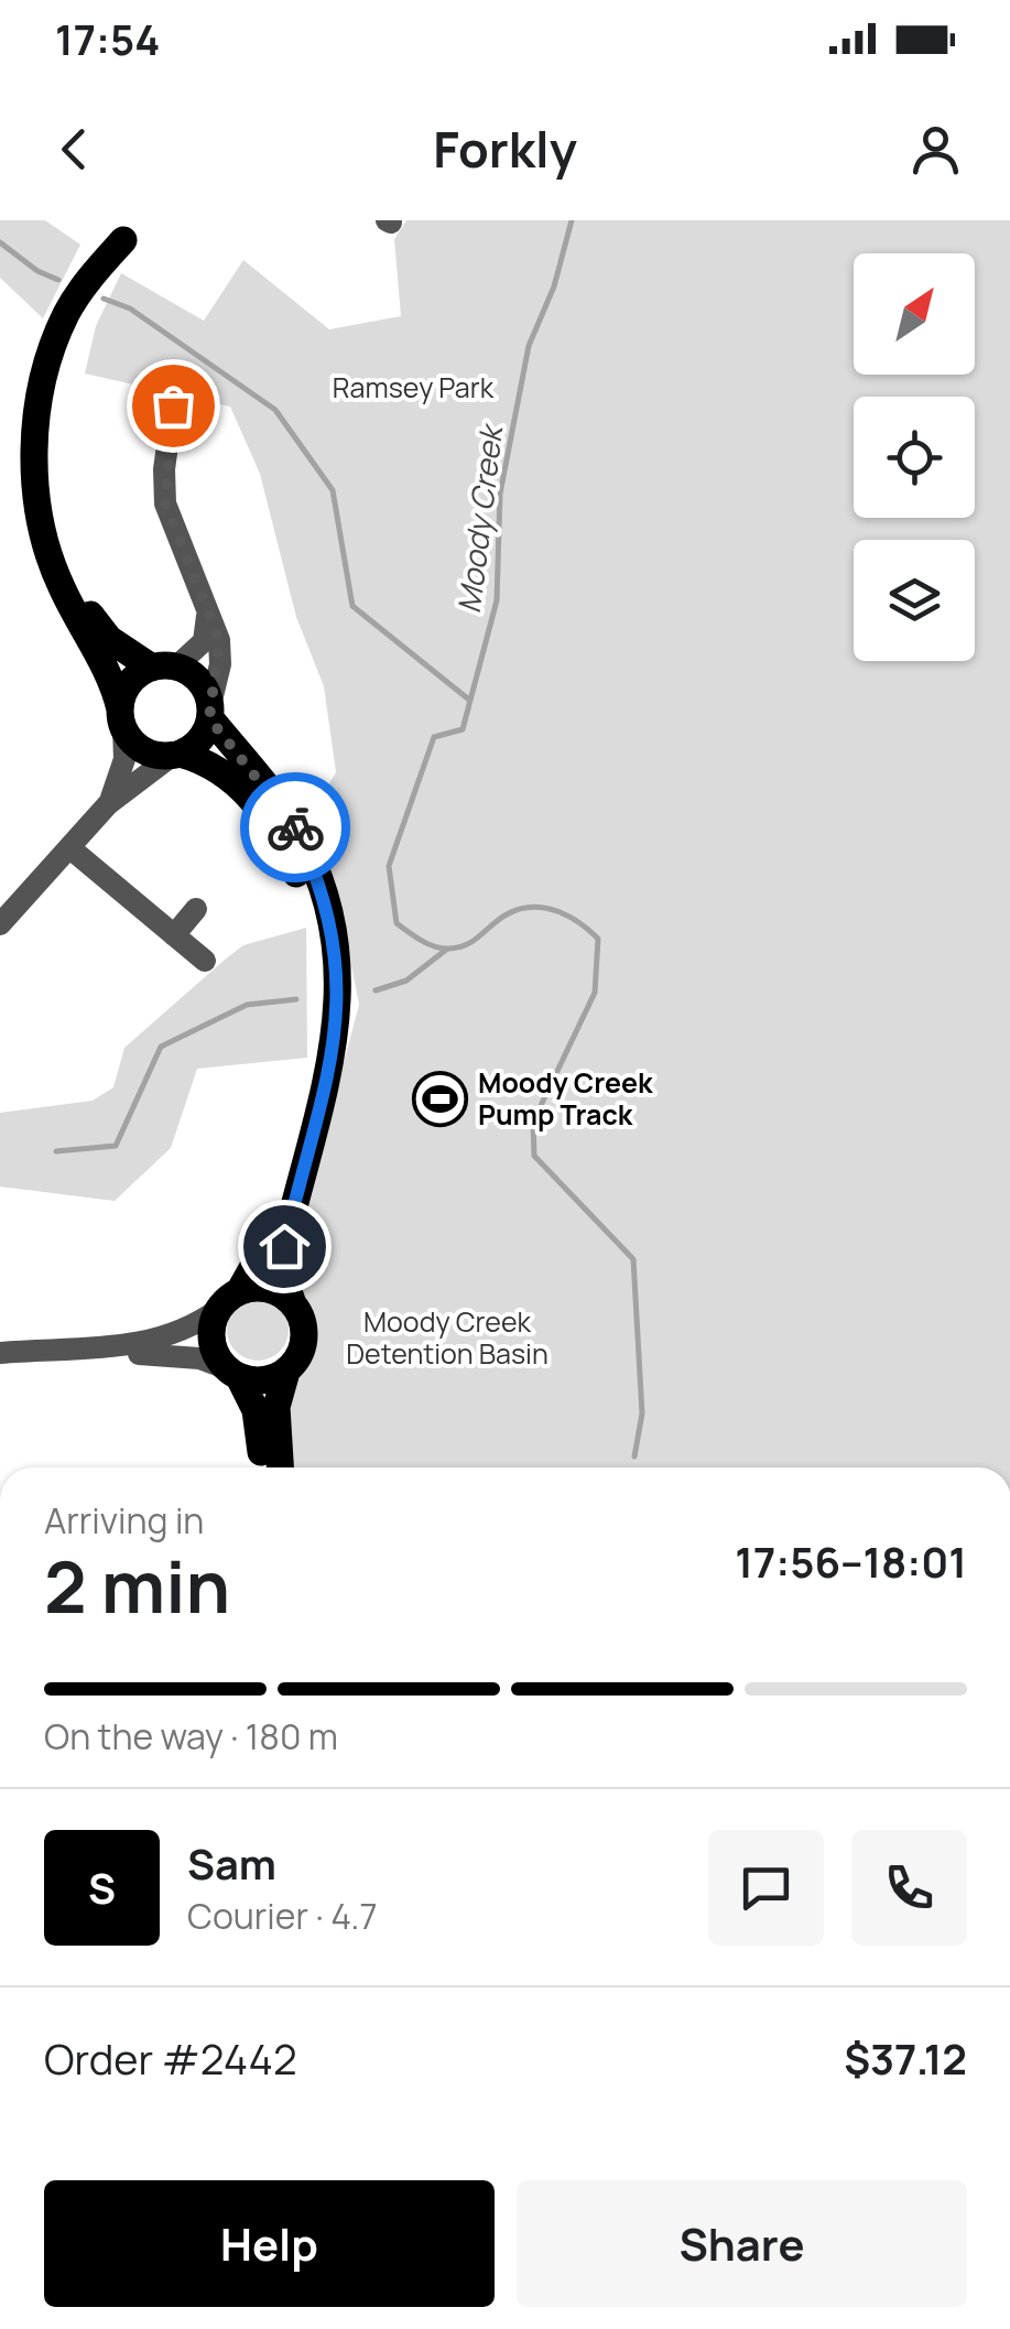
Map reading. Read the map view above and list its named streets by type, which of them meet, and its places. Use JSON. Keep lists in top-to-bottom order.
{
  "water": ["Moody Creek"],
  "parks": ["Ramsey Park", "Moody Creek Detention Basin"],
  "places": {
    "sports": ["Moody Creek Pump Track"]
  },
  "north": "top right",
  "page": {
    "status": "17:54",
    "header": "Forkly",
    "heading": ["2 min", "Arriving in", "17:56–18:01"],
    "panel": [
      "Sam",
      "Courier · 4.7",
      "Order #2442",
      "$37.12"
    ],
    "bar": "On the way · 180 m",
    "round": "S",
    "buttons": ["Help", "Share"]
  }
}
